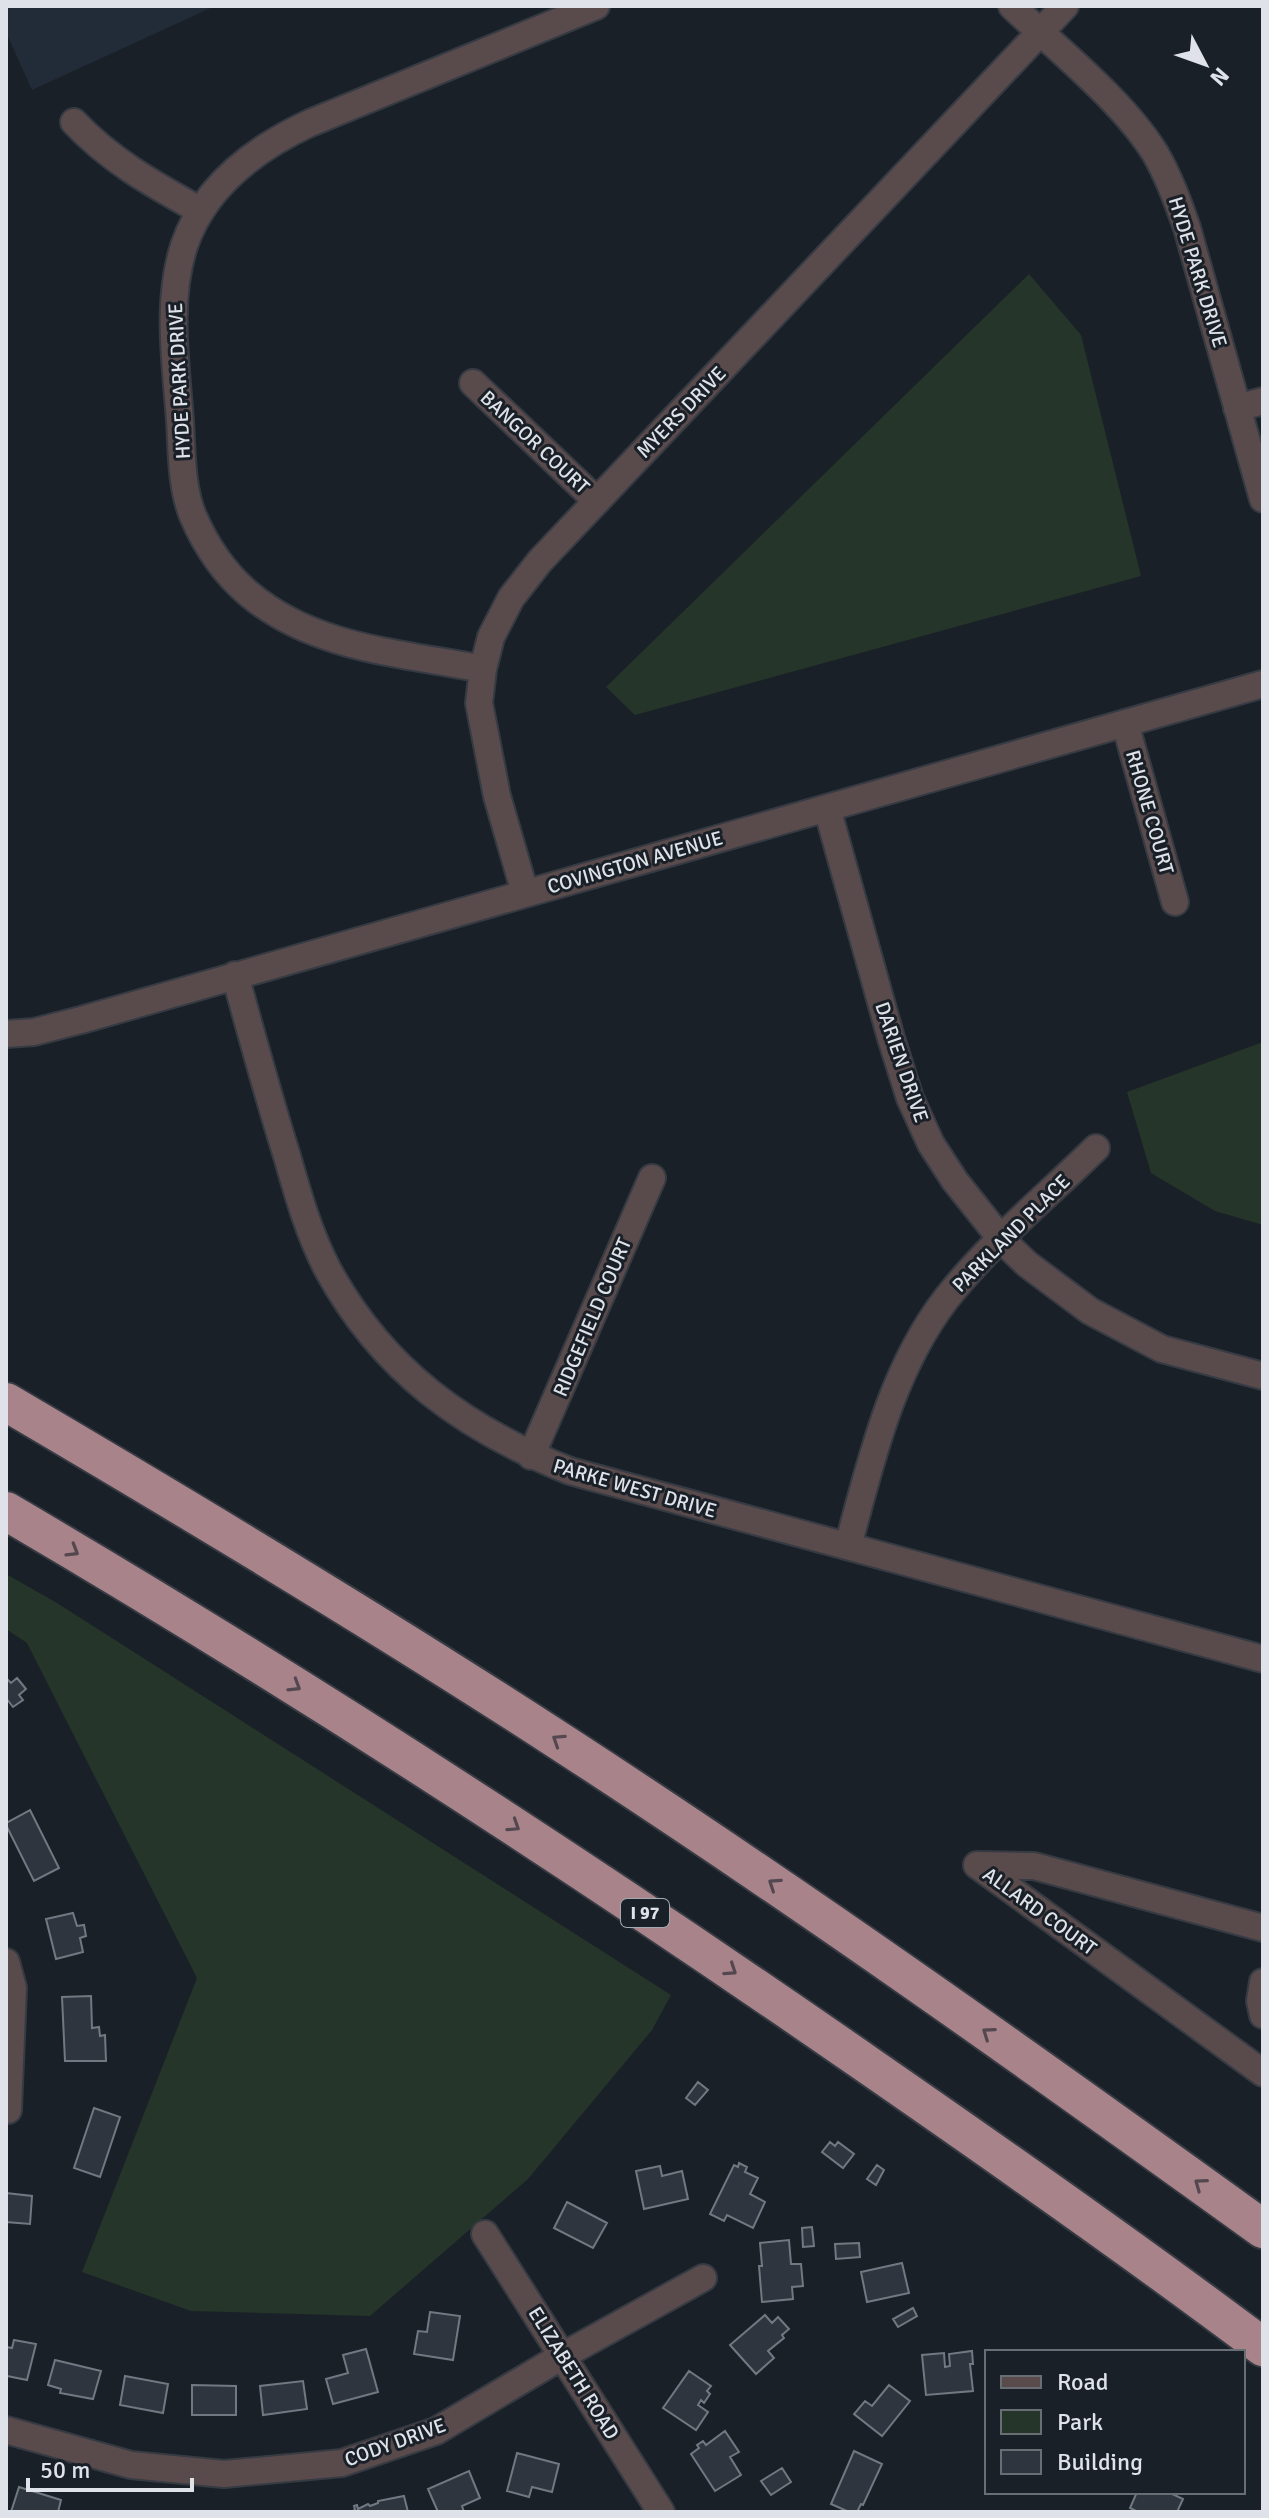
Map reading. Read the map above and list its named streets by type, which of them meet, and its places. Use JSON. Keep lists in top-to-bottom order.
{
  "streets": {
    "highway": ["I 97"],
    "street": [
      "HYDE PARK DRIVE",
      "MYERS DRIVE",
      "BANGOR COURT",
      "RHONE COURT",
      "COVINGTON AVENUE",
      "DARIEN DRIVE",
      "PARKLAND PLACE",
      "RIDGEFIELD COURT",
      "PARKE WEST DRIVE",
      "ALLARD COURT",
      "ELIZABETH ROAD",
      "CODY DRIVE"
    ]
  },
  "crossings": [
    ["HYDE PARK DRIVE", "MYERS DRIVE"],
    ["MYERS DRIVE", "BANGOR COURT"],
    ["MYERS DRIVE", "COVINGTON AVENUE"],
    ["RHONE COURT", "COVINGTON AVENUE"],
    ["COVINGTON AVENUE", "DARIEN DRIVE"],
    ["COVINGTON AVENUE", "PARKE WEST DRIVE"],
    ["DARIEN DRIVE", "PARKLAND PLACE"],
    ["PARKLAND PLACE", "PARKE WEST DRIVE"],
    ["RIDGEFIELD COURT", "PARKE WEST DRIVE"],
    ["ELIZABETH ROAD", "CODY DRIVE"]
  ],
  "legend": ["Road", "Park", "Building"],
  "scale_bar": "50 m",
  "north": "bottom right"
}
